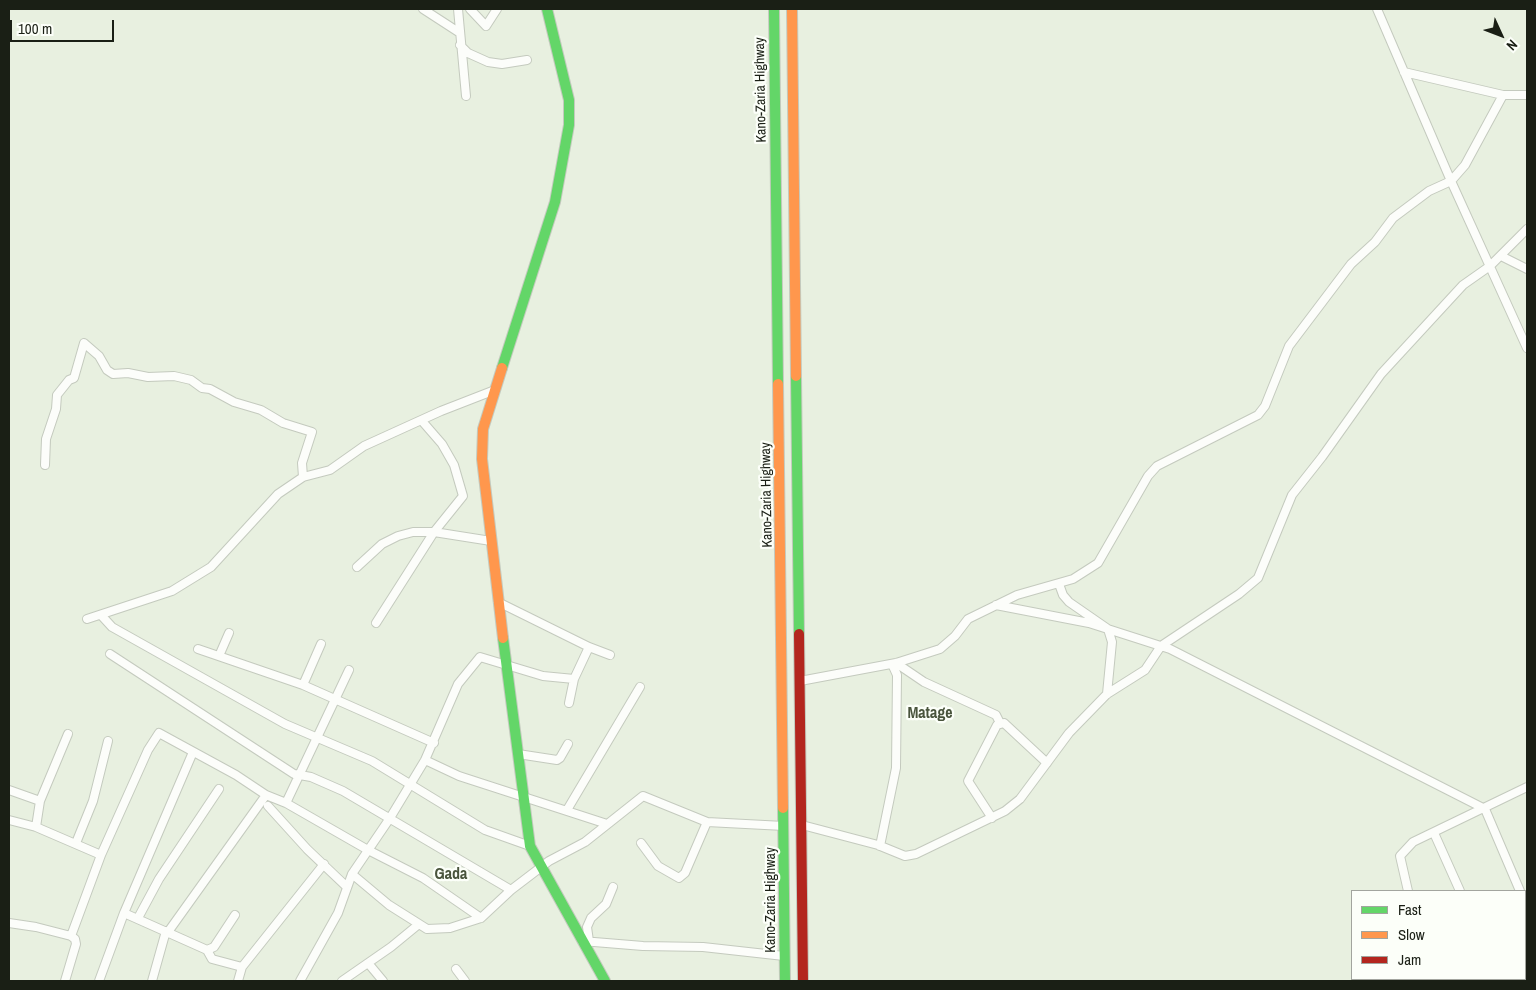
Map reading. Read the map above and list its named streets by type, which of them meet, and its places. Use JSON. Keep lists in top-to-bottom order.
{
  "streets": {
    "main road": ["Kano-Zaria Highway"]
  },
  "districts": ["Matage", "Gada"],
  "legend": ["Fast", "Slow", "Jam"],
  "scale_bar": "100 m",
  "north": "bottom right"
}
